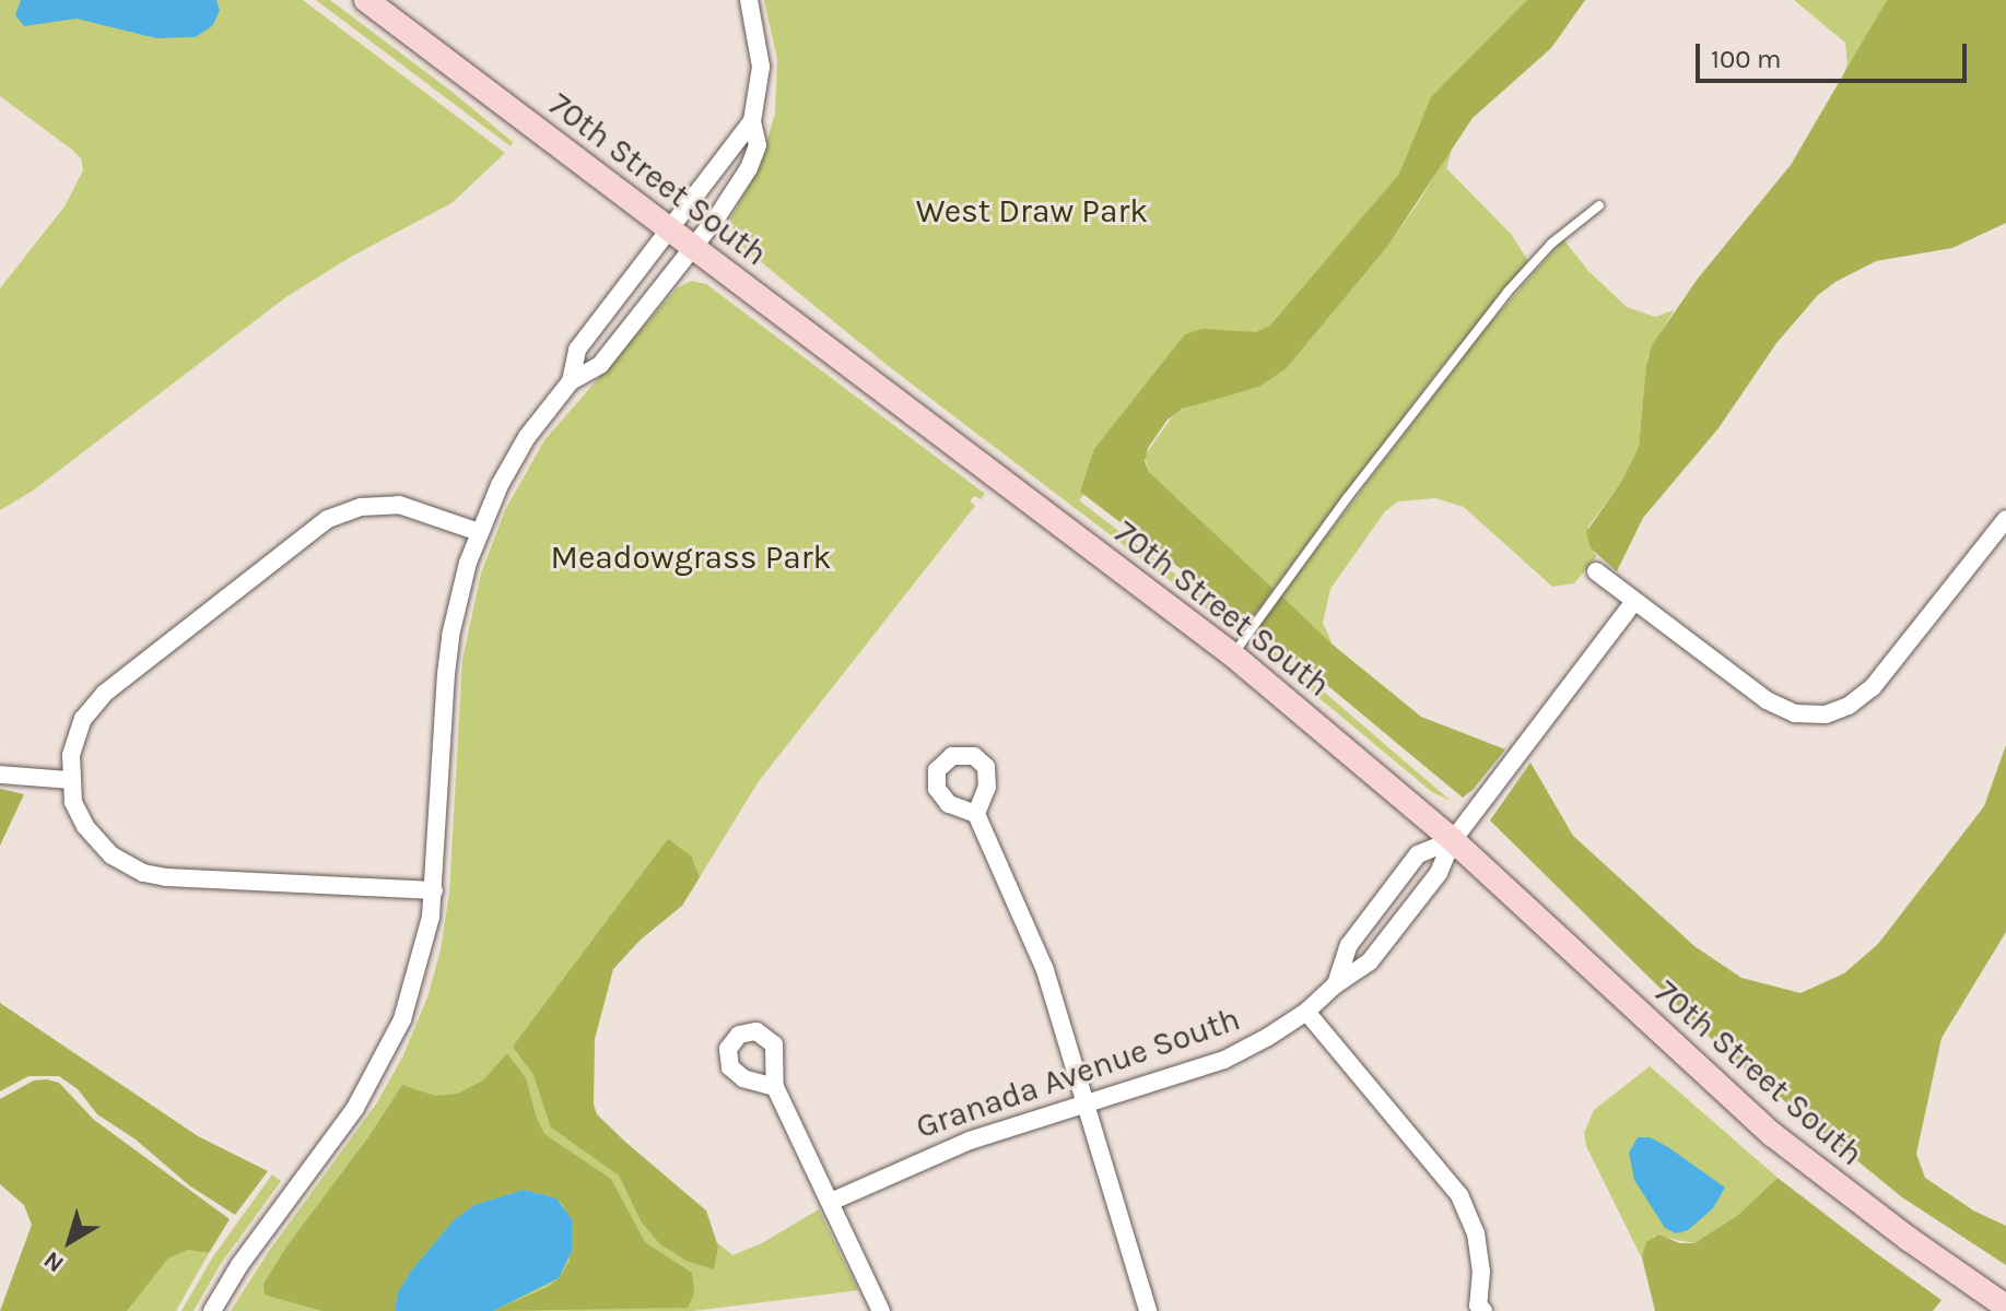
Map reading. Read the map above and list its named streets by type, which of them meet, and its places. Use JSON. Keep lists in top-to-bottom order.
{
  "streets": {
    "main road": ["70th Street South"],
    "street": ["Granada Avenue South"]
  },
  "crossings": [
    ["70th Street South", "Granada Avenue South"]
  ],
  "parks": ["West Draw Park", "Meadowgrass Park"],
  "scale_bar": "100 m",
  "north": "bottom left"
}
